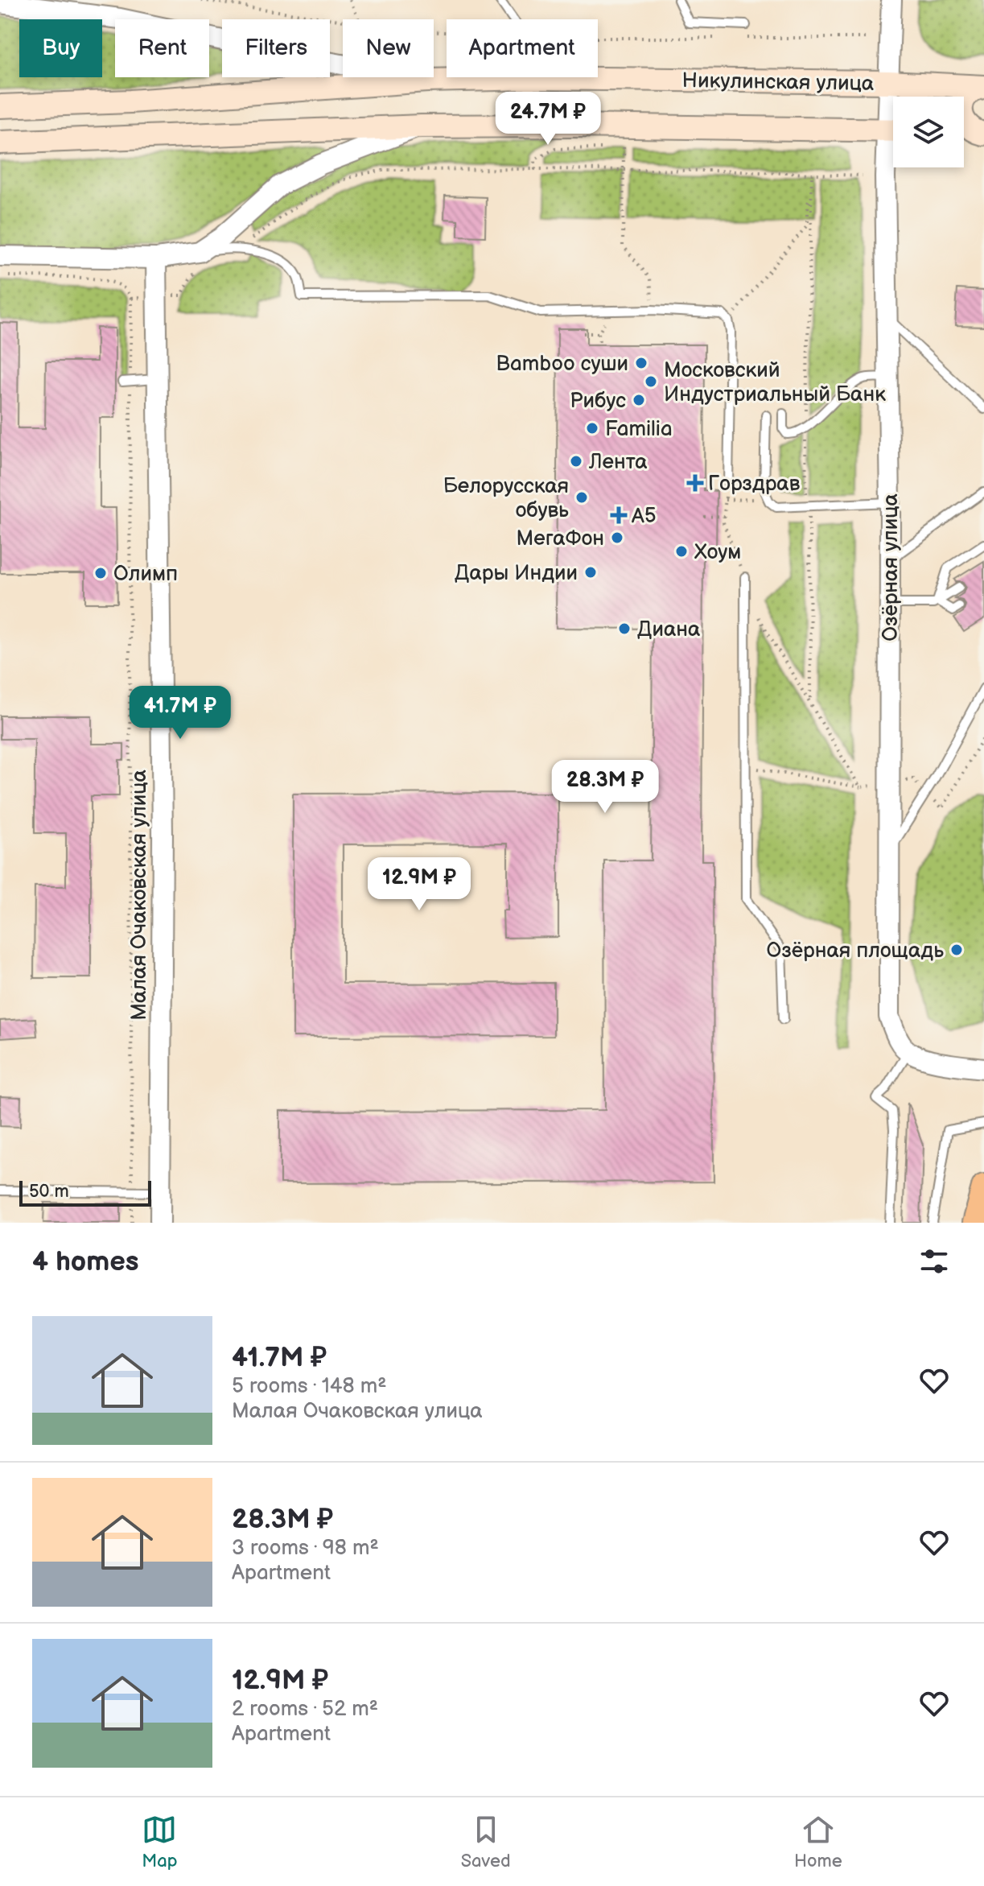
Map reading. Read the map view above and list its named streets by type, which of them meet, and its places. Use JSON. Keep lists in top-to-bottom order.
{
  "streets": {
    "main road": ["Никулинская улица"],
    "street": ["Озёрная улица", "Малая Очаковская улица"]
  },
  "crossings": [
    ["Никулинская улица", "Озёрная улица"]
  ],
  "places": {
    "other": [
      "Bamboo суши",
      "Московский Индустриальный Банк",
      "Рибус",
      "Familia",
      "Лента",
      "Белорусская обувь",
      "МегаФон",
      "Хоум",
      "Дары Индии",
      "Олимп",
      "Диана",
      "Озёрная площадь"
    ],
    "health": ["Горздрав", "А5"]
  },
  "scale_bar": "50 m",
  "page": {
    "chip": [
      "Buy",
      "Rent",
      "Filters",
      "New",
      "Apartment"
    ],
    "price": [
      "24.7M ₽",
      "41.7M ₽",
      "28.3M ₽",
      "12.9M ₽"
    ],
    "scale": "50 m",
    "heading": "4 homes",
    "list": [
      {
        "name": "41.7M ₽",
        "note": "5 rooms · 148 m² · Малая Очаковская улица"
      },
      {
        "name": "28.3M ₽",
        "note": "3 rooms · 98 m² · Apartment"
      },
      {
        "name": "12.9M ₽",
        "note": "2 rooms · 52 m² · Apartment"
      }
    ],
    "tabs": ["Map", "Saved", "Home"]
  }
}
